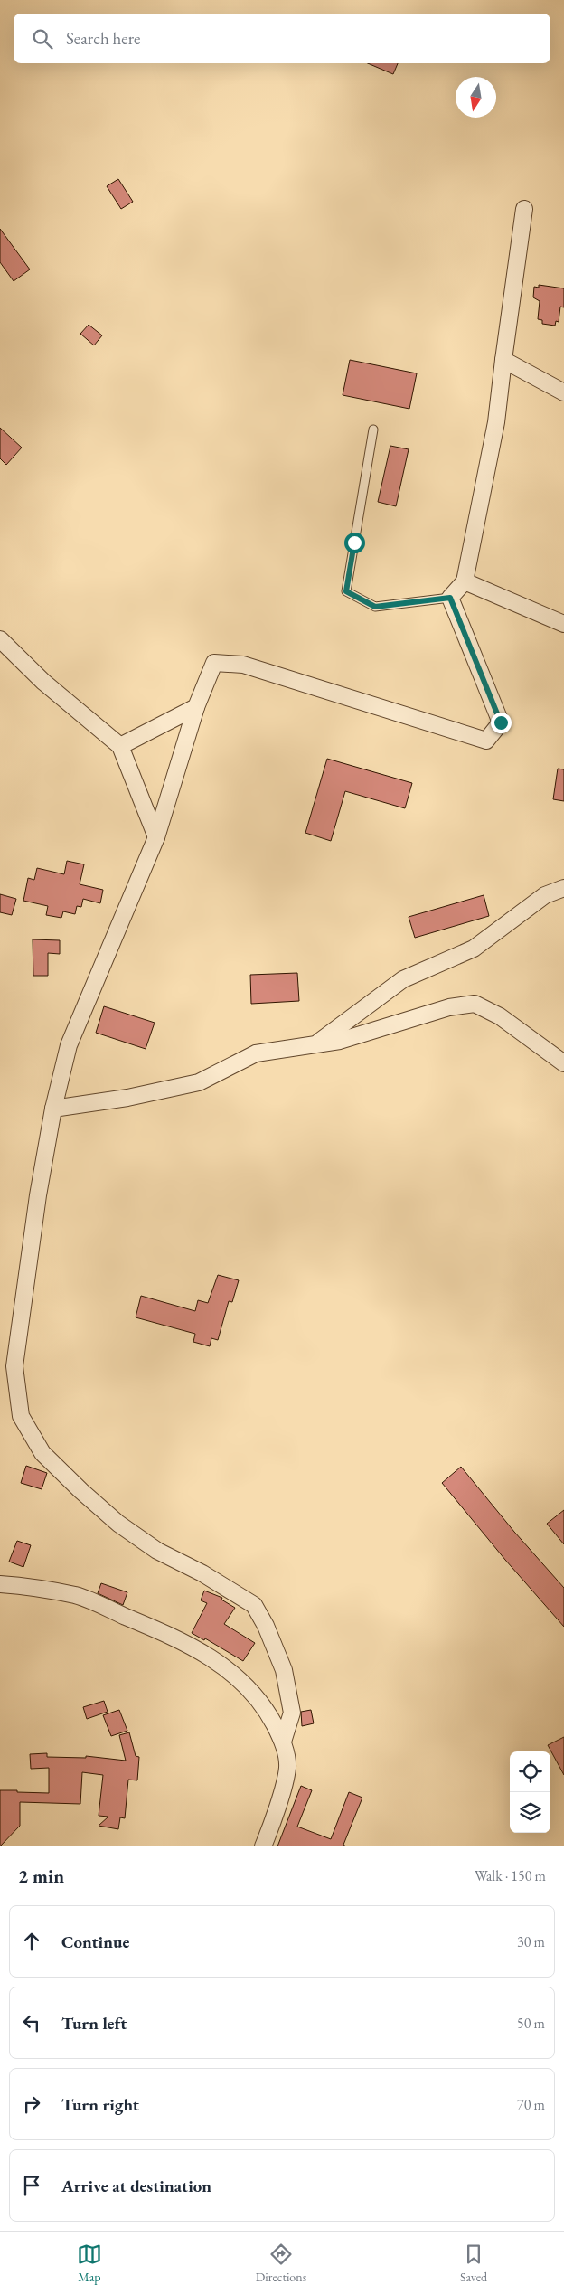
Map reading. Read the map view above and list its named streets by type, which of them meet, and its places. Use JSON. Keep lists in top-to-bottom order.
{
  "north": "bottom",
  "page": {
    "search": "Search here",
    "heading": ["2 min", "Walk · 150 m"],
    "list": [
      ["Continue", "30 m"],
      ["Turn left", "50 m"],
      ["Turn right", "70 m"],
      "Arrive at destination"
    ],
    "nav": ["Map", "Directions", "Saved"]
  }
}
